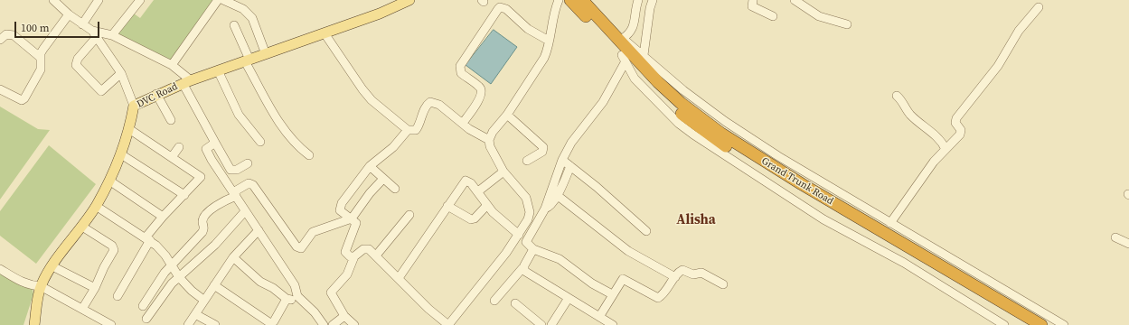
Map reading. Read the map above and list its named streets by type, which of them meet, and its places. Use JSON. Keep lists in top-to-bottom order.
{
  "streets": {
    "highway": ["Grand Trunk Road"],
    "main road": ["DVC Road"]
  },
  "districts": ["Alisha"],
  "scale_bar": "100 m"
}
